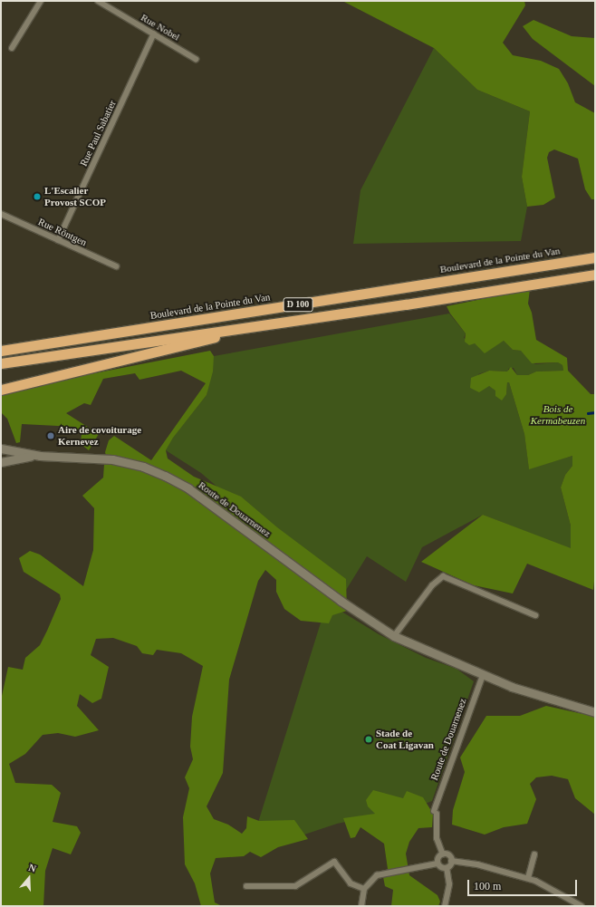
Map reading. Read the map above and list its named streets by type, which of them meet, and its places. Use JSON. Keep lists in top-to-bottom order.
{
  "streets": {
    "highway": ["Boulevard de la Pointe du Van", "D 100"],
    "main road": ["Route de Douarnenez"],
    "street": ["Rue Nobel", "Rue Paul Sabatier", "Rue Röntgen"]
  },
  "crossings": [
    ["Rue Nobel", "Rue Paul Sabatier"],
    ["Rue Paul Sabatier", "Rue Röntgen"]
  ],
  "parks": ["Bois de Kermabeuzen"],
  "places": ["L'Escalier Provost SCOP", "Aire de covoiturage Kernevez", "Stade de Coat Ligavan"],
  "scale_bar": "100 m",
  "north": "top"
}
